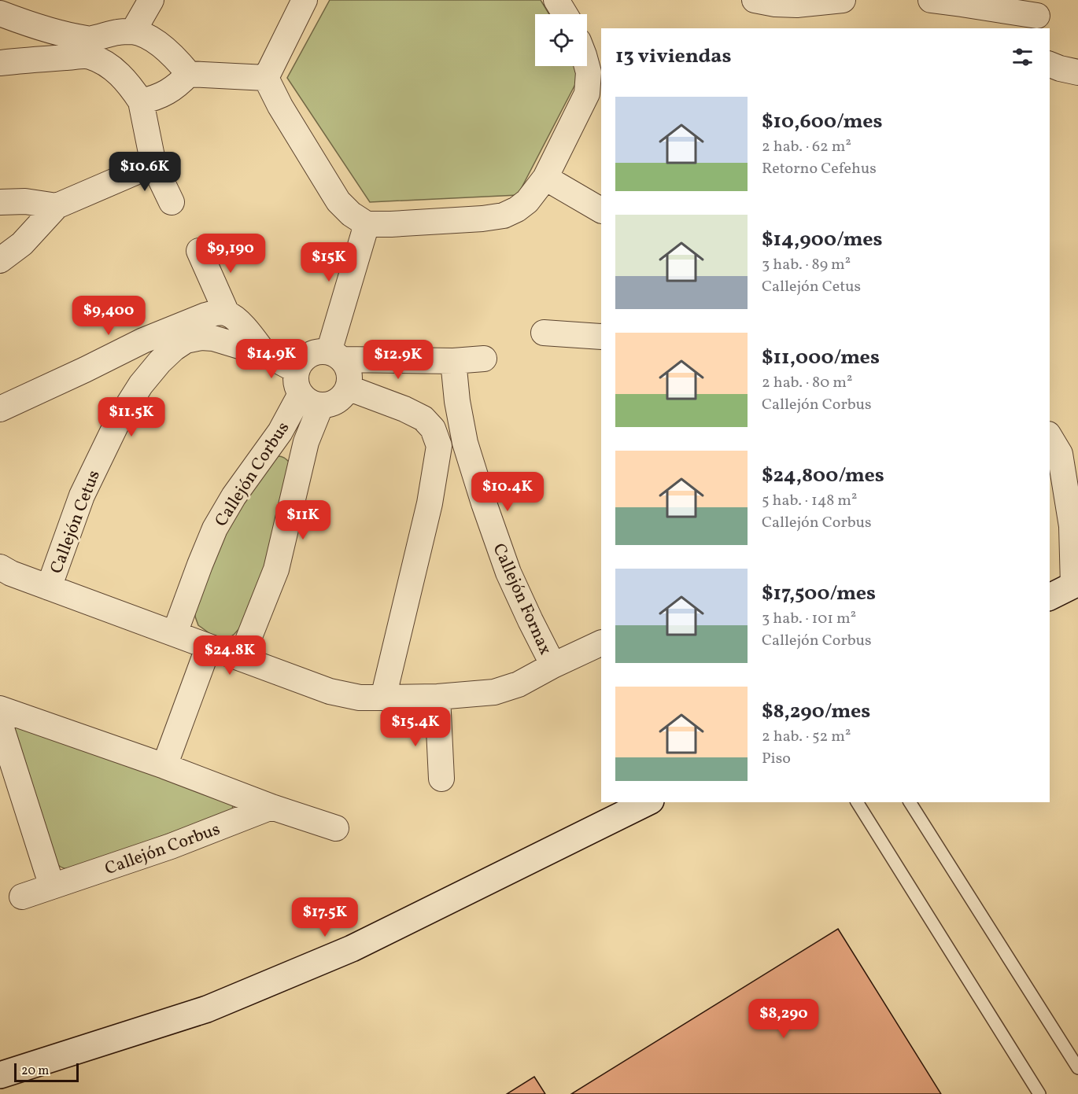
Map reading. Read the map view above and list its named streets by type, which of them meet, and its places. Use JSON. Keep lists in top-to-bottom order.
{
  "streets": {
    "street": ["Callejón Corbus", "Callejón Cetus", "Callejón Fornax"]
  },
  "crossings": [
    ["Callejón Corbus", "Callejón Cetus"]
  ],
  "scale_bar": "20 m",
  "page": {
    "heading": "13 viviendas",
    "list": [
      {
        "name": "$10,600/mes",
        "note": "2 hab. · 62 m² · Retorno Cefehus"
      },
      {
        "name": "$14,900/mes",
        "note": "3 hab. · 89 m² · Callejón Cetus"
      },
      {
        "name": "$11,000/mes",
        "note": "2 hab. · 80 m² · Callejón Corbus"
      },
      {
        "name": "$24,800/mes",
        "note": "5 hab. · 148 m² · Callejón Corbus"
      },
      {
        "name": "$17,500/mes",
        "note": "3 hab. · 101 m² · Callejón Corbus"
      },
      {
        "name": "$8,290/mes",
        "note": "2 hab. · 52 m² · Piso"
      }
    ],
    "price": [
      "$10.6K",
      "$9,190",
      "$15K",
      "$9,400",
      "$14.9K",
      "$12.9K",
      "$11.5K",
      "$10.4K",
      "$11K",
      "$24.8K",
      "$15.4K",
      "$17.5K",
      "$8,290"
    ],
    "scale": "20 m"
  }
}
